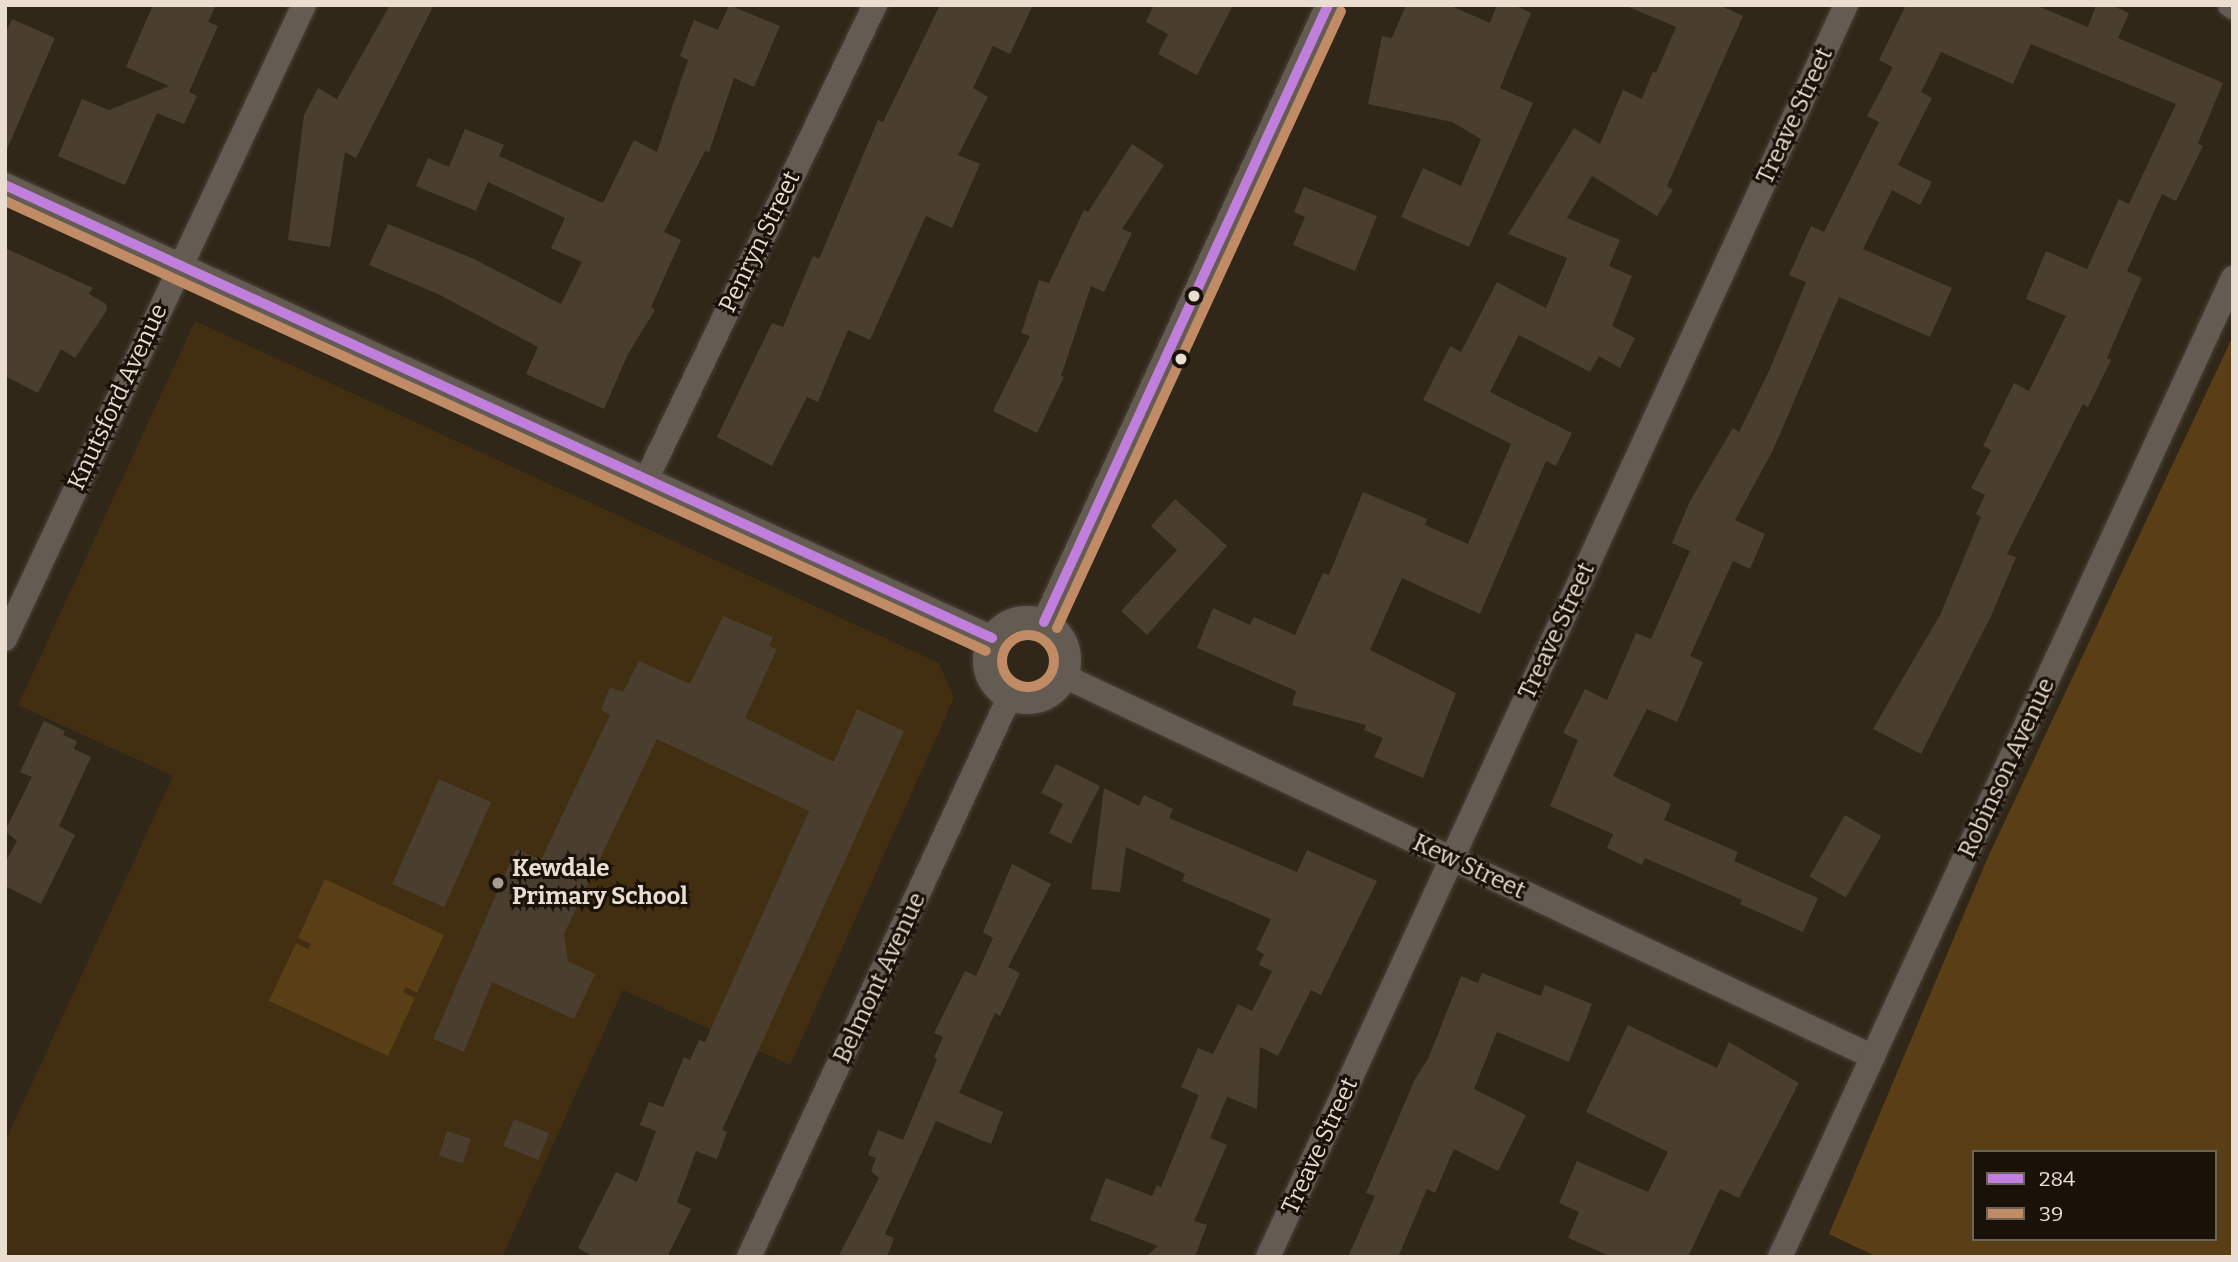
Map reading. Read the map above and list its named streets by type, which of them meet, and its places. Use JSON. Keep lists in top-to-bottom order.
{
  "streets": {
    "street": [
      "Treave Street",
      "Penryn Street",
      "Knutsford Avenue",
      "Robinson Avenue",
      "Kew Street",
      "Belmont Avenue"
    ]
  },
  "crossings": [
    ["Treave Street", "Kew Street"],
    ["Robinson Avenue", "Kew Street"],
    ["Kew Street", "Belmont Avenue"]
  ],
  "places": ["Kewdale Primary School"],
  "lines": ["transit line 284", "transit line 39"],
  "legend": ["284", "39"]
}
